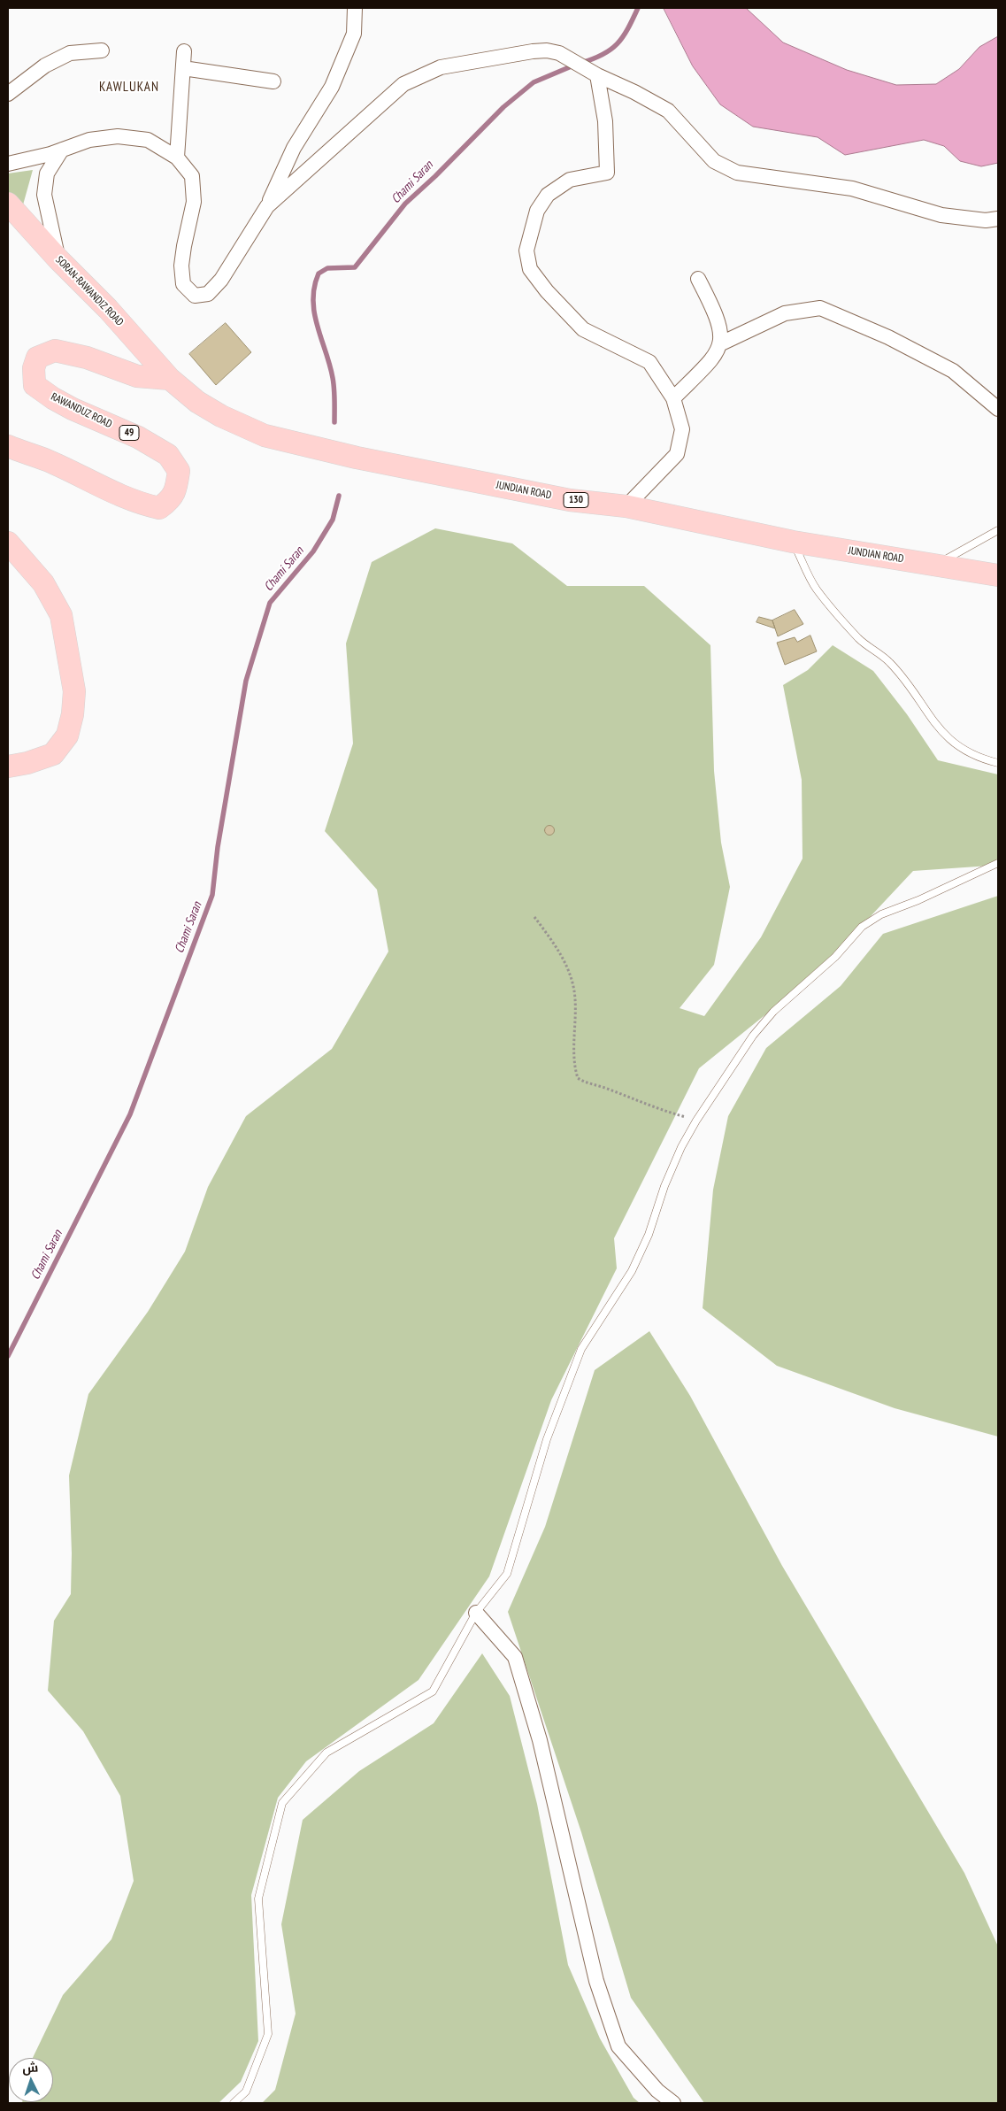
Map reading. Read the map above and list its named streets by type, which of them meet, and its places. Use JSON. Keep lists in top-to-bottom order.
{
  "streets": {
    "main road": [
      "SORAN-RAWANDIZ ROAD",
      "RAWANDUZ ROAD",
      "49",
      "JUNDIAN ROAD",
      "130"
    ]
  },
  "crossings": [
    ["SORAN-RAWANDIZ ROAD", "RAWANDUZ ROAD"],
    ["SORAN-RAWANDIZ ROAD", "JUNDIAN ROAD"],
    ["RAWANDUZ ROAD", "JUNDIAN ROAD"]
  ],
  "districts": ["KAWLUKAN"],
  "water": ["Chami Saran"],
  "north": "top"
}
